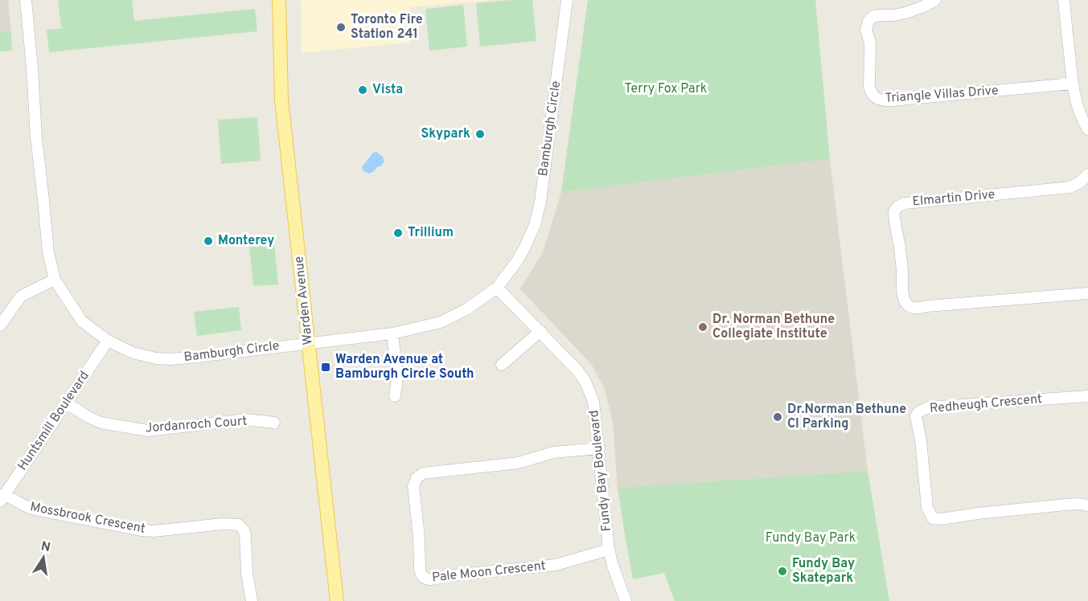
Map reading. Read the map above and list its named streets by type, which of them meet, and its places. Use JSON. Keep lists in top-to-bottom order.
{
  "streets": {
    "main road": ["Warden Avenue"],
    "street": [
      "Triangle Villas Drive",
      "Bamburgh Circle",
      "Elmartin Drive",
      "Redheugh Crescent",
      "Huntsmill Boulevard",
      "Jordanroch Court",
      "Fundy Bay Boulevard",
      "Mossbrook Crescent",
      "Pale Moon Crescent"
    ]
  },
  "crossings": [
    ["Bamburgh Circle", "Warden Avenue"],
    ["Bamburgh Circle", "Huntsmill Boulevard"],
    ["Bamburgh Circle", "Fundy Bay Boulevard"],
    ["Huntsmill Boulevard", "Jordanroch Court"],
    ["Huntsmill Boulevard", "Mossbrook Crescent"],
    ["Fundy Bay Boulevard", "Pale Moon Crescent"]
  ],
  "parks": ["Terry Fox Park", "Fundy Bay Park"],
  "places": {
    "other": [
      "Toronto Fire Station 241",
      "Vista",
      "Skypark",
      "Trillium",
      "Monterey",
      "Dr. Norman Bethune Collegiate Institute",
      "Dr.Norman Bethune CI Parking",
      "Fundy Bay Skatepark"
    ],
    "transit": ["Warden Avenue at Bamburgh Circle South"]
  },
  "north": "top"
}
